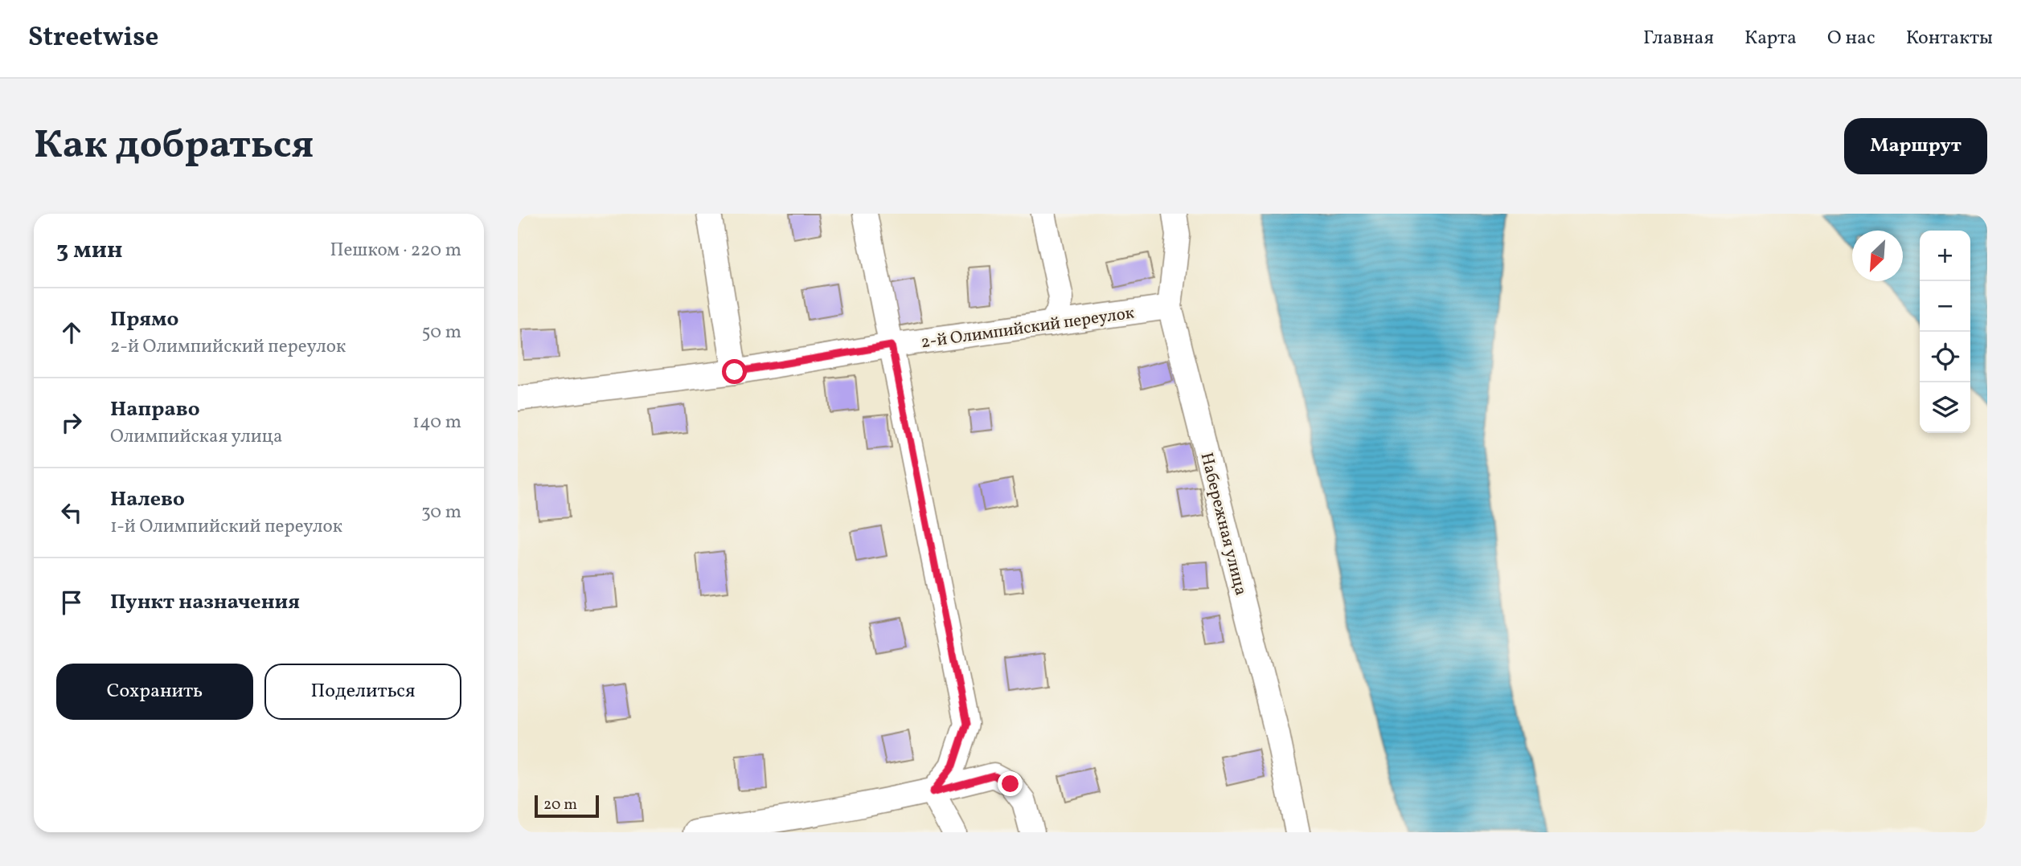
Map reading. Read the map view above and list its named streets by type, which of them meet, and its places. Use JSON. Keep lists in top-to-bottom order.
{
  "streets": {
    "street": ["2-й Олимпийский переулок", "Набережная улица"]
  },
  "crossings": [
    ["2-й Олимпийский переулок", "Набережная улица"]
  ],
  "scale_bar": "20 m",
  "north": "bottom left",
  "page": {
    "header": "Streetwise",
    "nav": [
      "Главная",
      "Карта",
      "О нас",
      "Контакты"
    ],
    "buttons": [
      "Маршрут",
      ["Сохранить", "Поделиться"]
    ],
    "title": "Как добраться",
    "heading": ["3 мин", "Пешком · 220 m"],
    "map_buttons": ["+", "−"],
    "list": [
      ["Прямо", "2-й Олимпийский переулок", "50 m"],
      ["Направо", "Олимпийская улица", "140 m"],
      ["Налево", "1-й Олимпийский переулок", "30 m"],
      "Пункт назначения"
    ],
    "scale": "20 m"
  }
}
